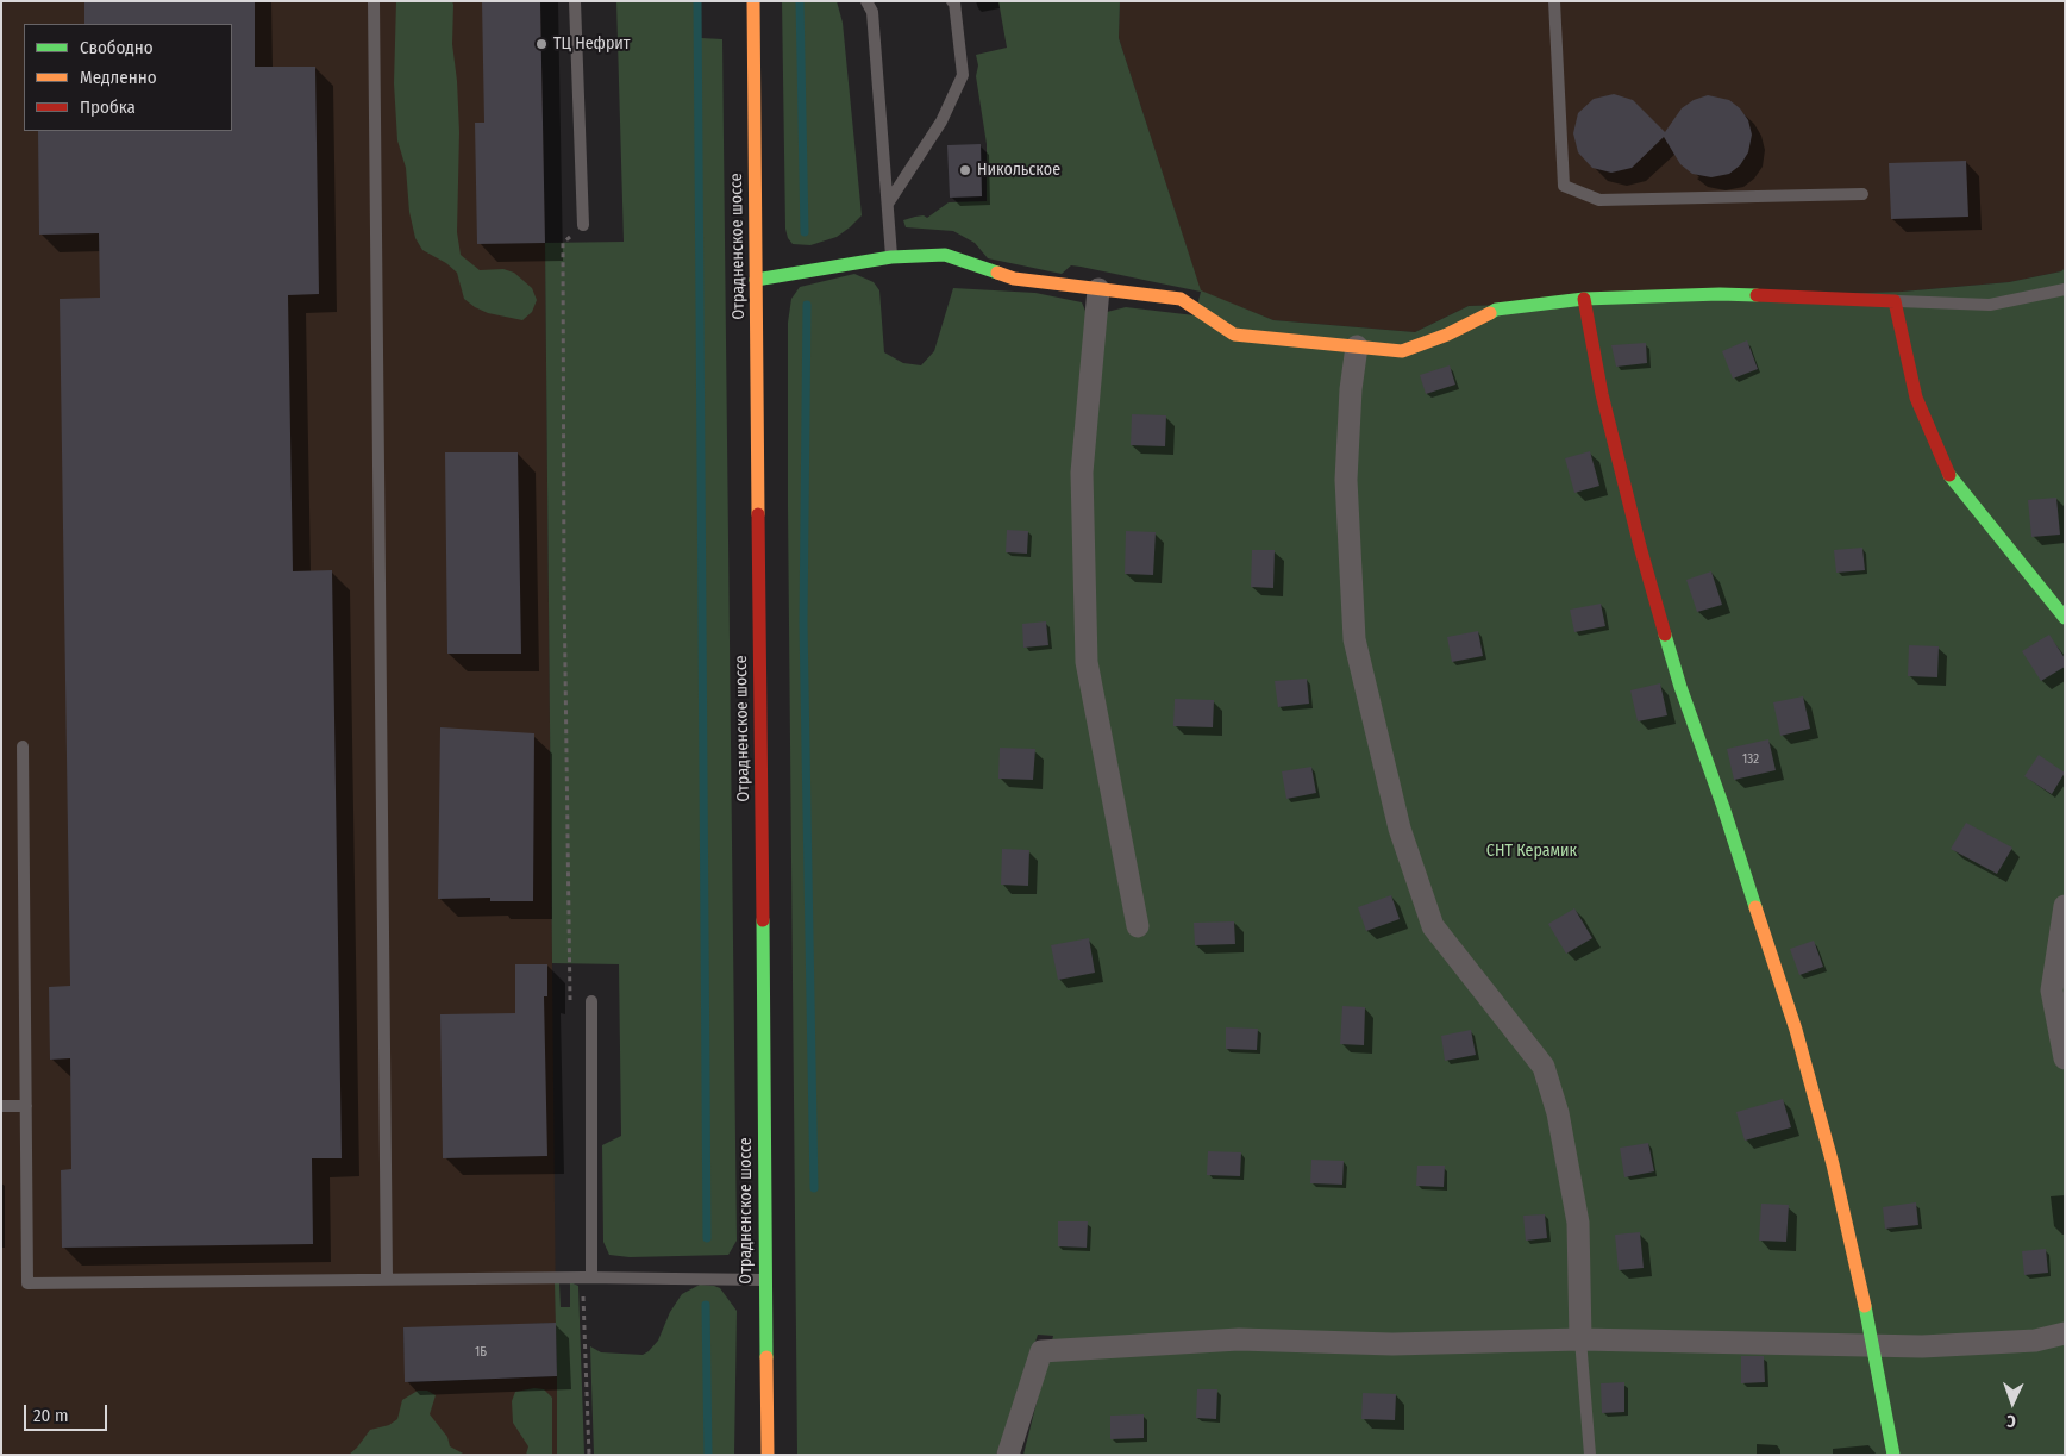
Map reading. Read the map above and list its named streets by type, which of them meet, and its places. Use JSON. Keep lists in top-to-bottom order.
{
  "streets": {
    "street": ["Отрадненское шоссе"]
  },
  "parks": ["СНТ Керамик"],
  "places": ["ТЦ Нефрит", "Никольское"],
  "house_numbers": ["132", "1Б"],
  "legend": ["Свободно", "Медленно", "Пробка"],
  "scale_bar": "20 m",
  "north": "bottom"
}
